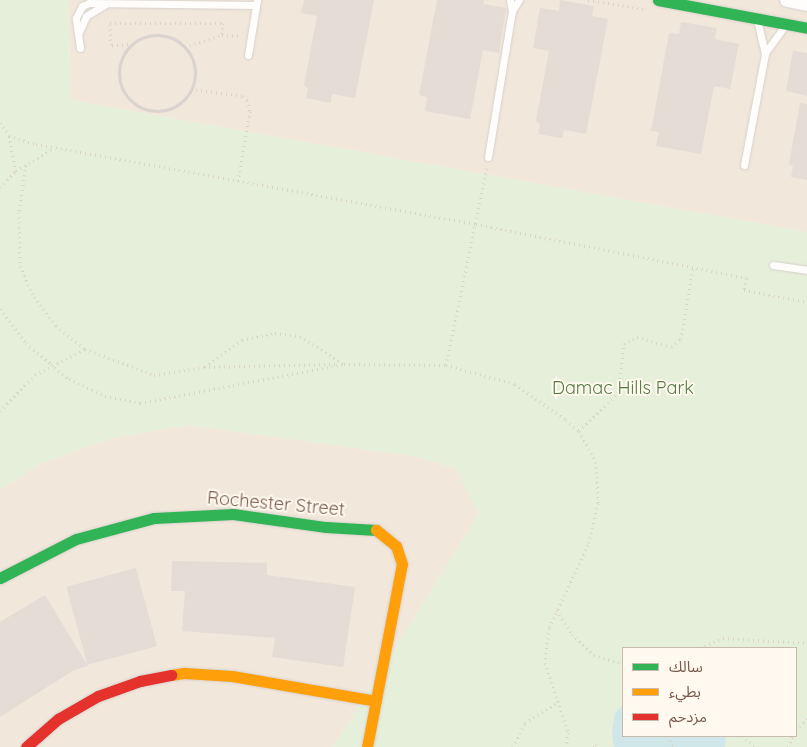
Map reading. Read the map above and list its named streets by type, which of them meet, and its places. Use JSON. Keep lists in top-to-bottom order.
{
  "streets": {
    "street": ["Rochester Street"]
  },
  "parks": ["Damac Hills Park"],
  "legend": ["سالك", "بطيء", "مزدحم"]
}
